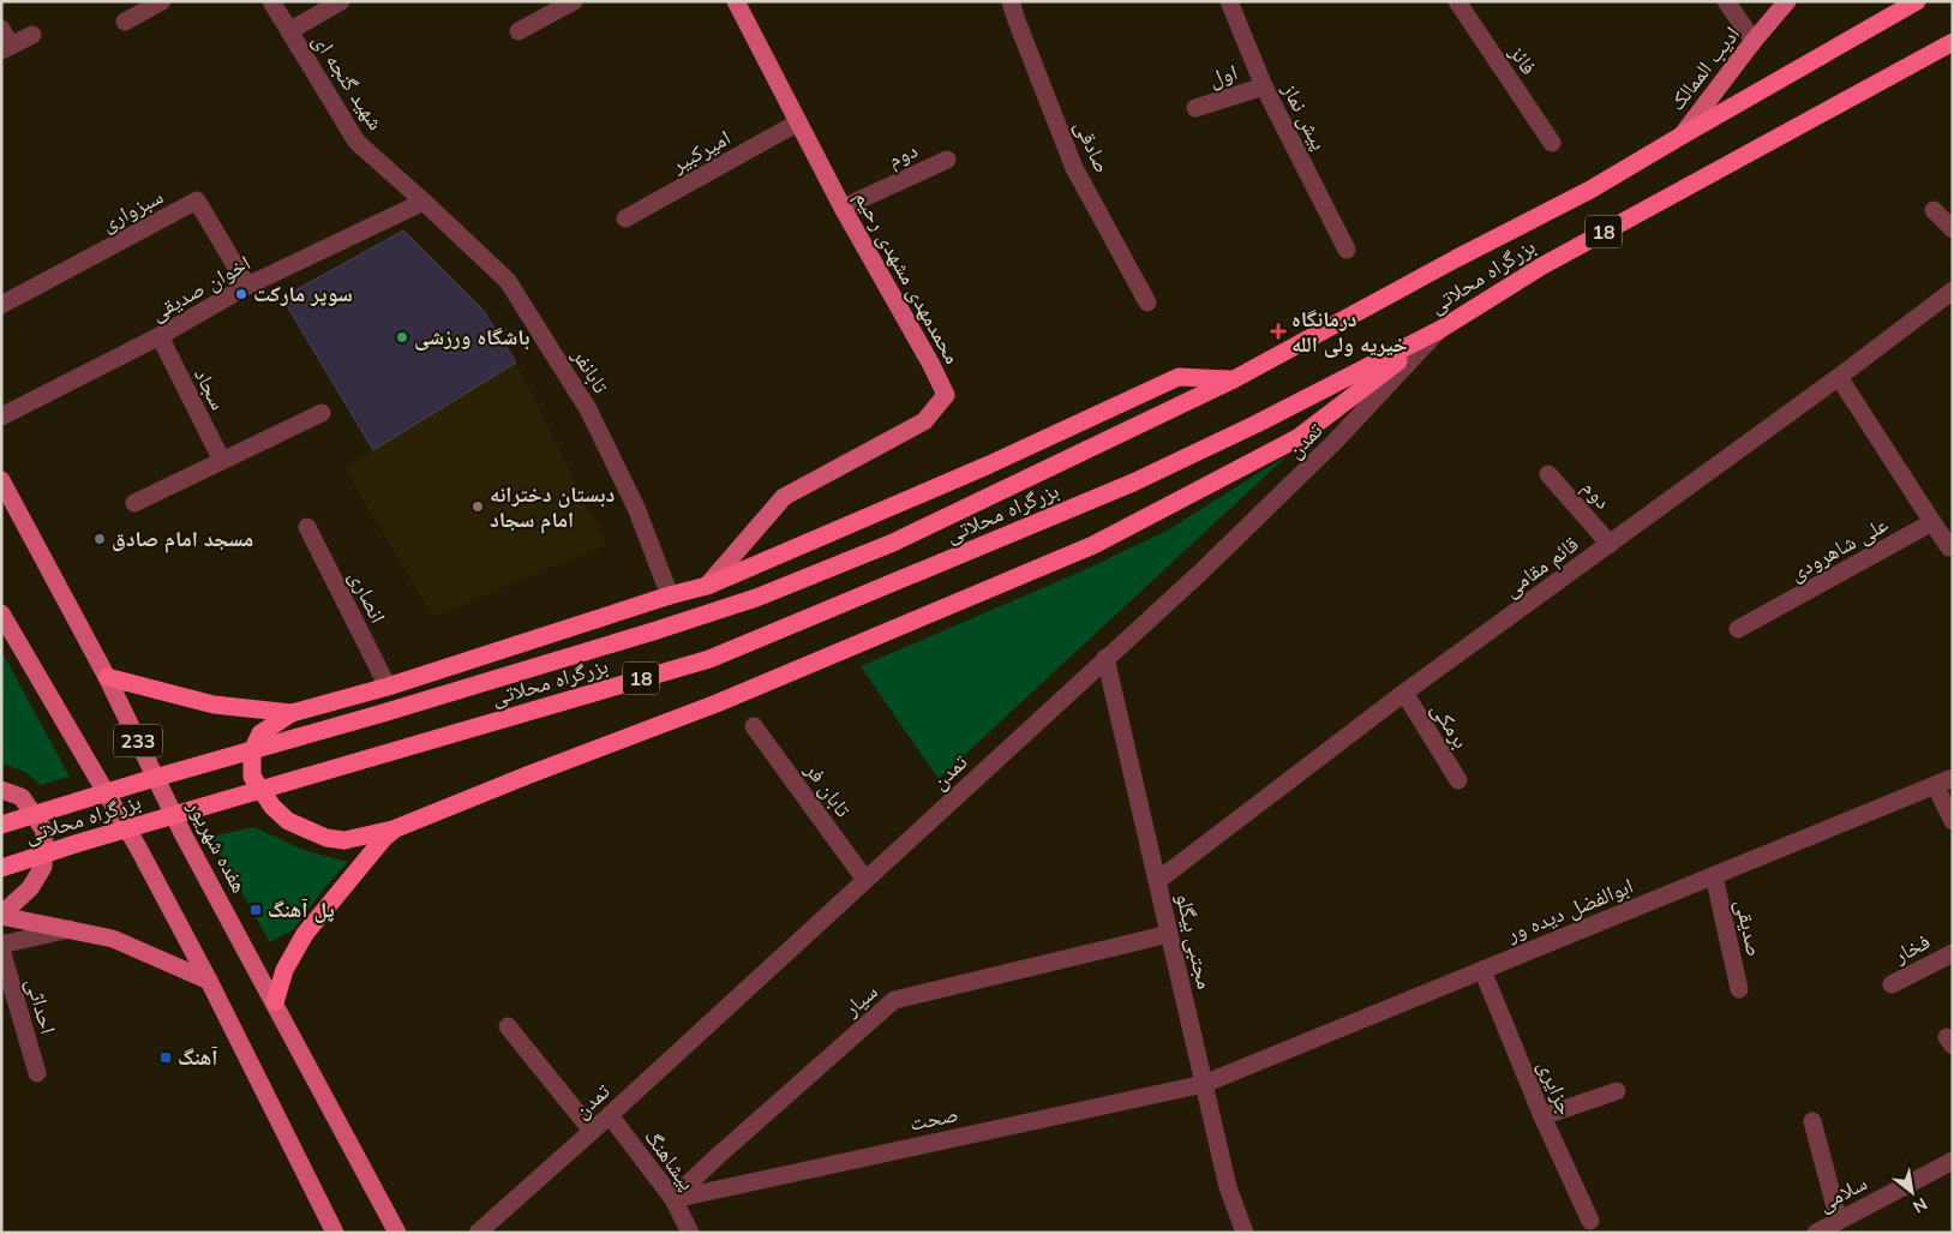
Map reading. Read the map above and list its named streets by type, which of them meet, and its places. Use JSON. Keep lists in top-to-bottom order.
{
  "streets": {
    "highway": ["18", "بزرگراه محلاتی"],
    "main road": [
      "ادیب الممالک",
      "محمدمهدی مشهدی رحیم",
      "233",
      "هفده شهریور"
    ],
    "street": [
      "فائز",
      "اول",
      "شهید گنجه ای",
      "پیش نماز",
      "صادقی",
      "امیرکبیر",
      "دوم",
      "سبزواری",
      "اخوان صدیقی",
      "تابانفر",
      "سجاد",
      "تمدن",
      "علی شاهرودی",
      "قائم مقامی",
      "انصاری",
      "برمکی",
      "تابان فر",
      "ابوالفضل دیده ور",
      "صدیقی",
      "مجتبی بیگلو",
      "فخار",
      "سیار",
      "احداثی",
      "جزایری",
      "صحت",
      "پیشاهنگ",
      "سلامی"
    ]
  },
  "crossings": [
    ["ادیب الممالک", "بزرگراه محلاتی"],
    ["اول", "پیش نماز"],
    ["شهید گنجه ای", "اخوان صدیقی"],
    ["شهید گنجه ای", "تابانفر"],
    ["امیرکبیر", "محمدمهدی مشهدی رحیم"],
    ["دوم", "محمدمهدی مشهدی رحیم"],
    ["دوم", "قائم مقامی"],
    ["سبزواری", "اخوان صدیقی"],
    ["بزرگراه محلاتی", "تمدن"],
    ["اخوان صدیقی", "تابانفر"],
    ["اخوان صدیقی", "سجاد"],
    ["تمدن", "تابان فر"],
    ["تمدن", "مجتبی بیگلو"],
    ["تمدن", "پیشاهنگ"],
    ["قائم مقامی", "برمکی"],
    ["قائم مقامی", "مجتبی بیگلو"],
    ["ابوالفضل دیده ور", "صدیقی"],
    ["ابوالفضل دیده ور", "مجتبی بیگلو"],
    ["ابوالفضل دیده ور", "جزایری"],
    ["ابوالفضل دیده ور", "صحت"],
    ["مجتبی بیگلو", "سیار"],
    ["مجتبی بیگلو", "صحت"],
    ["سیار", "صحت"],
    ["سیار", "پیشاهنگ"],
    ["صحت", "پیشاهنگ"]
  ],
  "places": {
    "other": [
      "سوپر مارکت",
      "باشگاه ورزشی",
      "دبستان دخترانه امام سجاد",
      "مسجد امام صادق"
    ],
    "health": ["درمانگاه خیریه ولی الله"],
    "transit": ["پل آهنگ", "آهنگ"]
  },
  "north": "bottom right"
}
